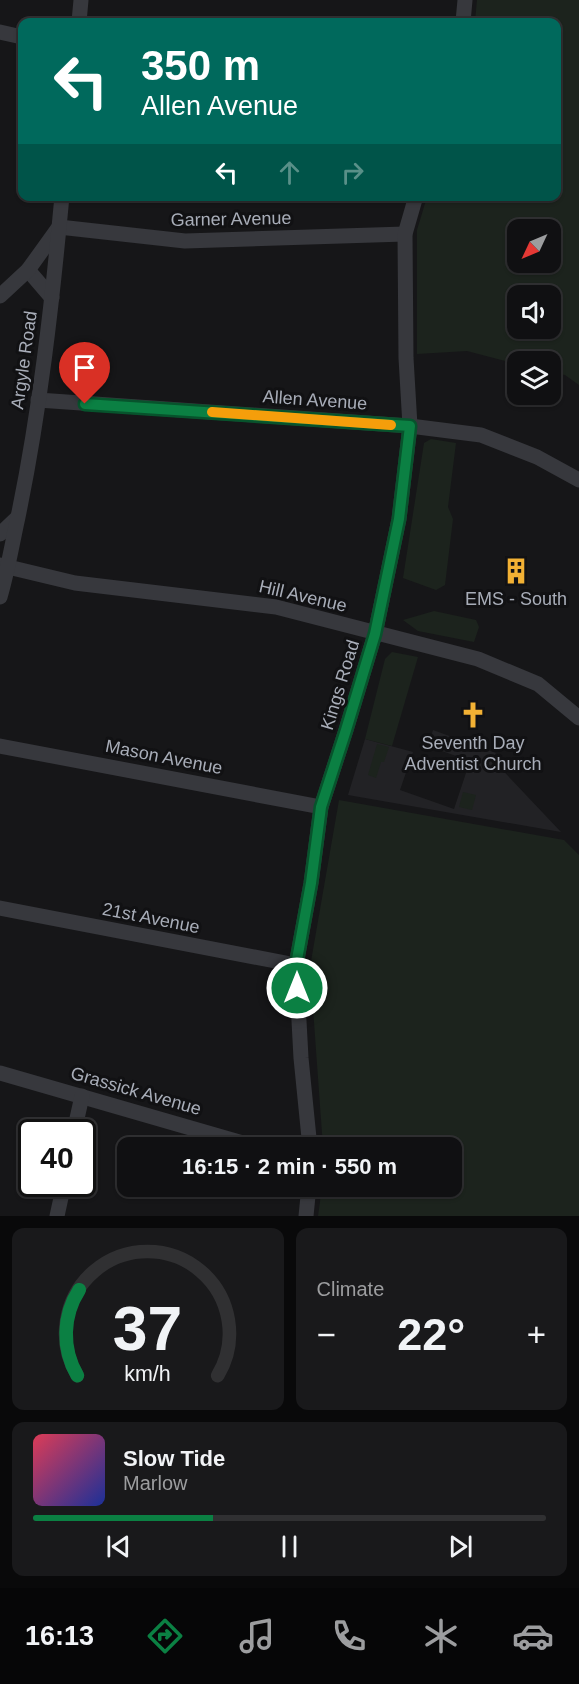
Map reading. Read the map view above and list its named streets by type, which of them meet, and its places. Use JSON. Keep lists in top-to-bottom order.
{
  "streets": {
    "street": [
      "Garner Avenue",
      "Argyle Road",
      "Allen Avenue",
      "Hill Avenue",
      "Kings Road",
      "Mason Avenue",
      "21st Avenue",
      "Grassick Avenue"
    ]
  },
  "crossings": [
    ["Garner Avenue", "Argyle Road"],
    ["Garner Avenue", "Kings Road"],
    ["Argyle Road", "Allen Avenue"],
    ["Argyle Road", "Hill Avenue"],
    ["Allen Avenue", "Kings Road"],
    ["Hill Avenue", "Kings Road"],
    ["Kings Road", "Mason Avenue"],
    ["Kings Road", "21st Avenue"]
  ],
  "places": {
    "building": ["EMS - South"],
    "church": ["Seventh Day Adventist Church"]
  },
  "north": "bottom left",
  "page": {
    "turn": ["350 m", "Allen Avenue"],
    "limit": "40",
    "trip": "16:15 · 2 min · 550 m",
    "tile": "Climate",
    "heat": ["−", "22°", "+"],
    "song": ["Slow Tide", "Marlow"],
    "tabs": "16:13",
    "gauge": ["37", "km/h"]
  }
}
